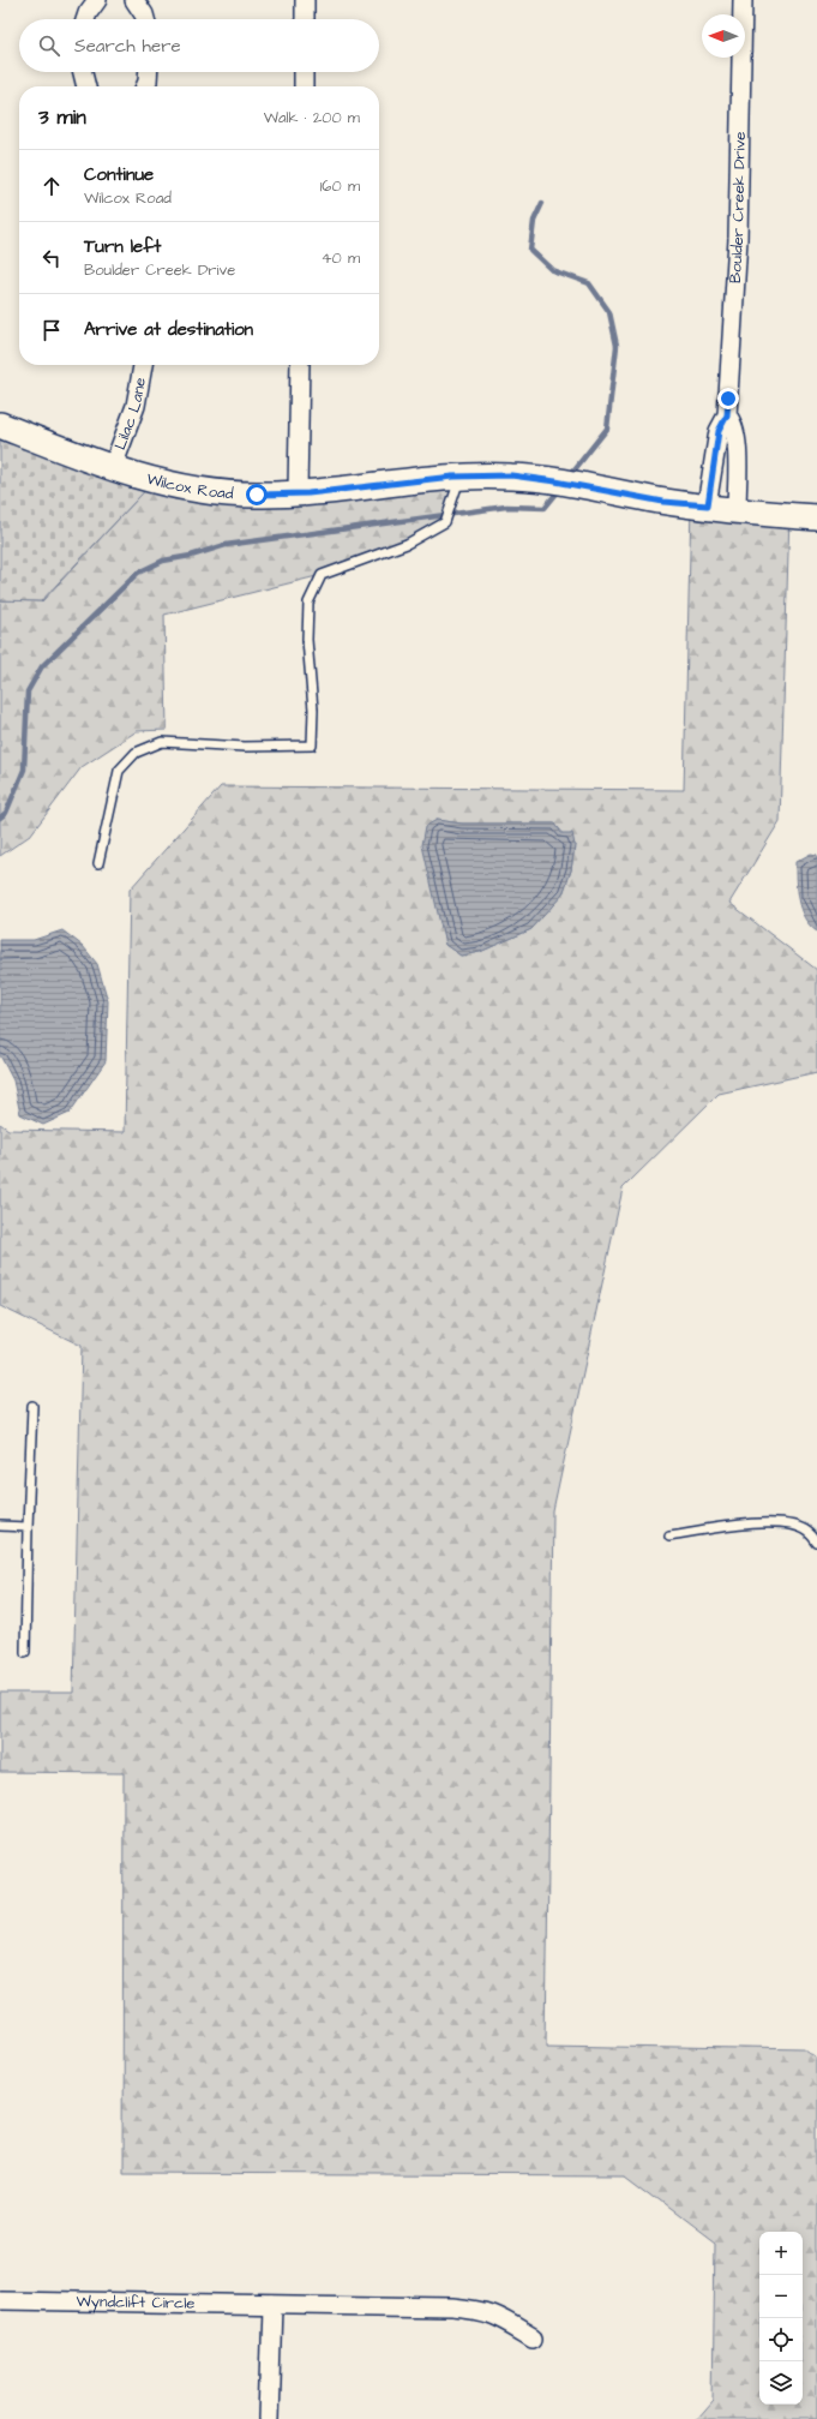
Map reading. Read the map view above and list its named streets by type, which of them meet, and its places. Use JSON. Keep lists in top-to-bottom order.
{
  "streets": {
    "street": [
      "Boulder Creek Drive",
      "Lilac Lane",
      "Wilcox Road",
      "Wyndclift Circle"
    ]
  },
  "crossings": [
    ["Boulder Creek Drive", "Wilcox Road"],
    ["Lilac Lane", "Wilcox Road"]
  ],
  "north": "left",
  "page": {
    "search": "Search here",
    "heading": ["3 min", "Walk · 200 m"],
    "list": [
      ["Continue", "Wilcox Road", "160 m"],
      ["Turn left", "Boulder Creek Drive", "40 m"],
      "Arrive at destination"
    ],
    "map_buttons": ["+", "−"]
  }
}
